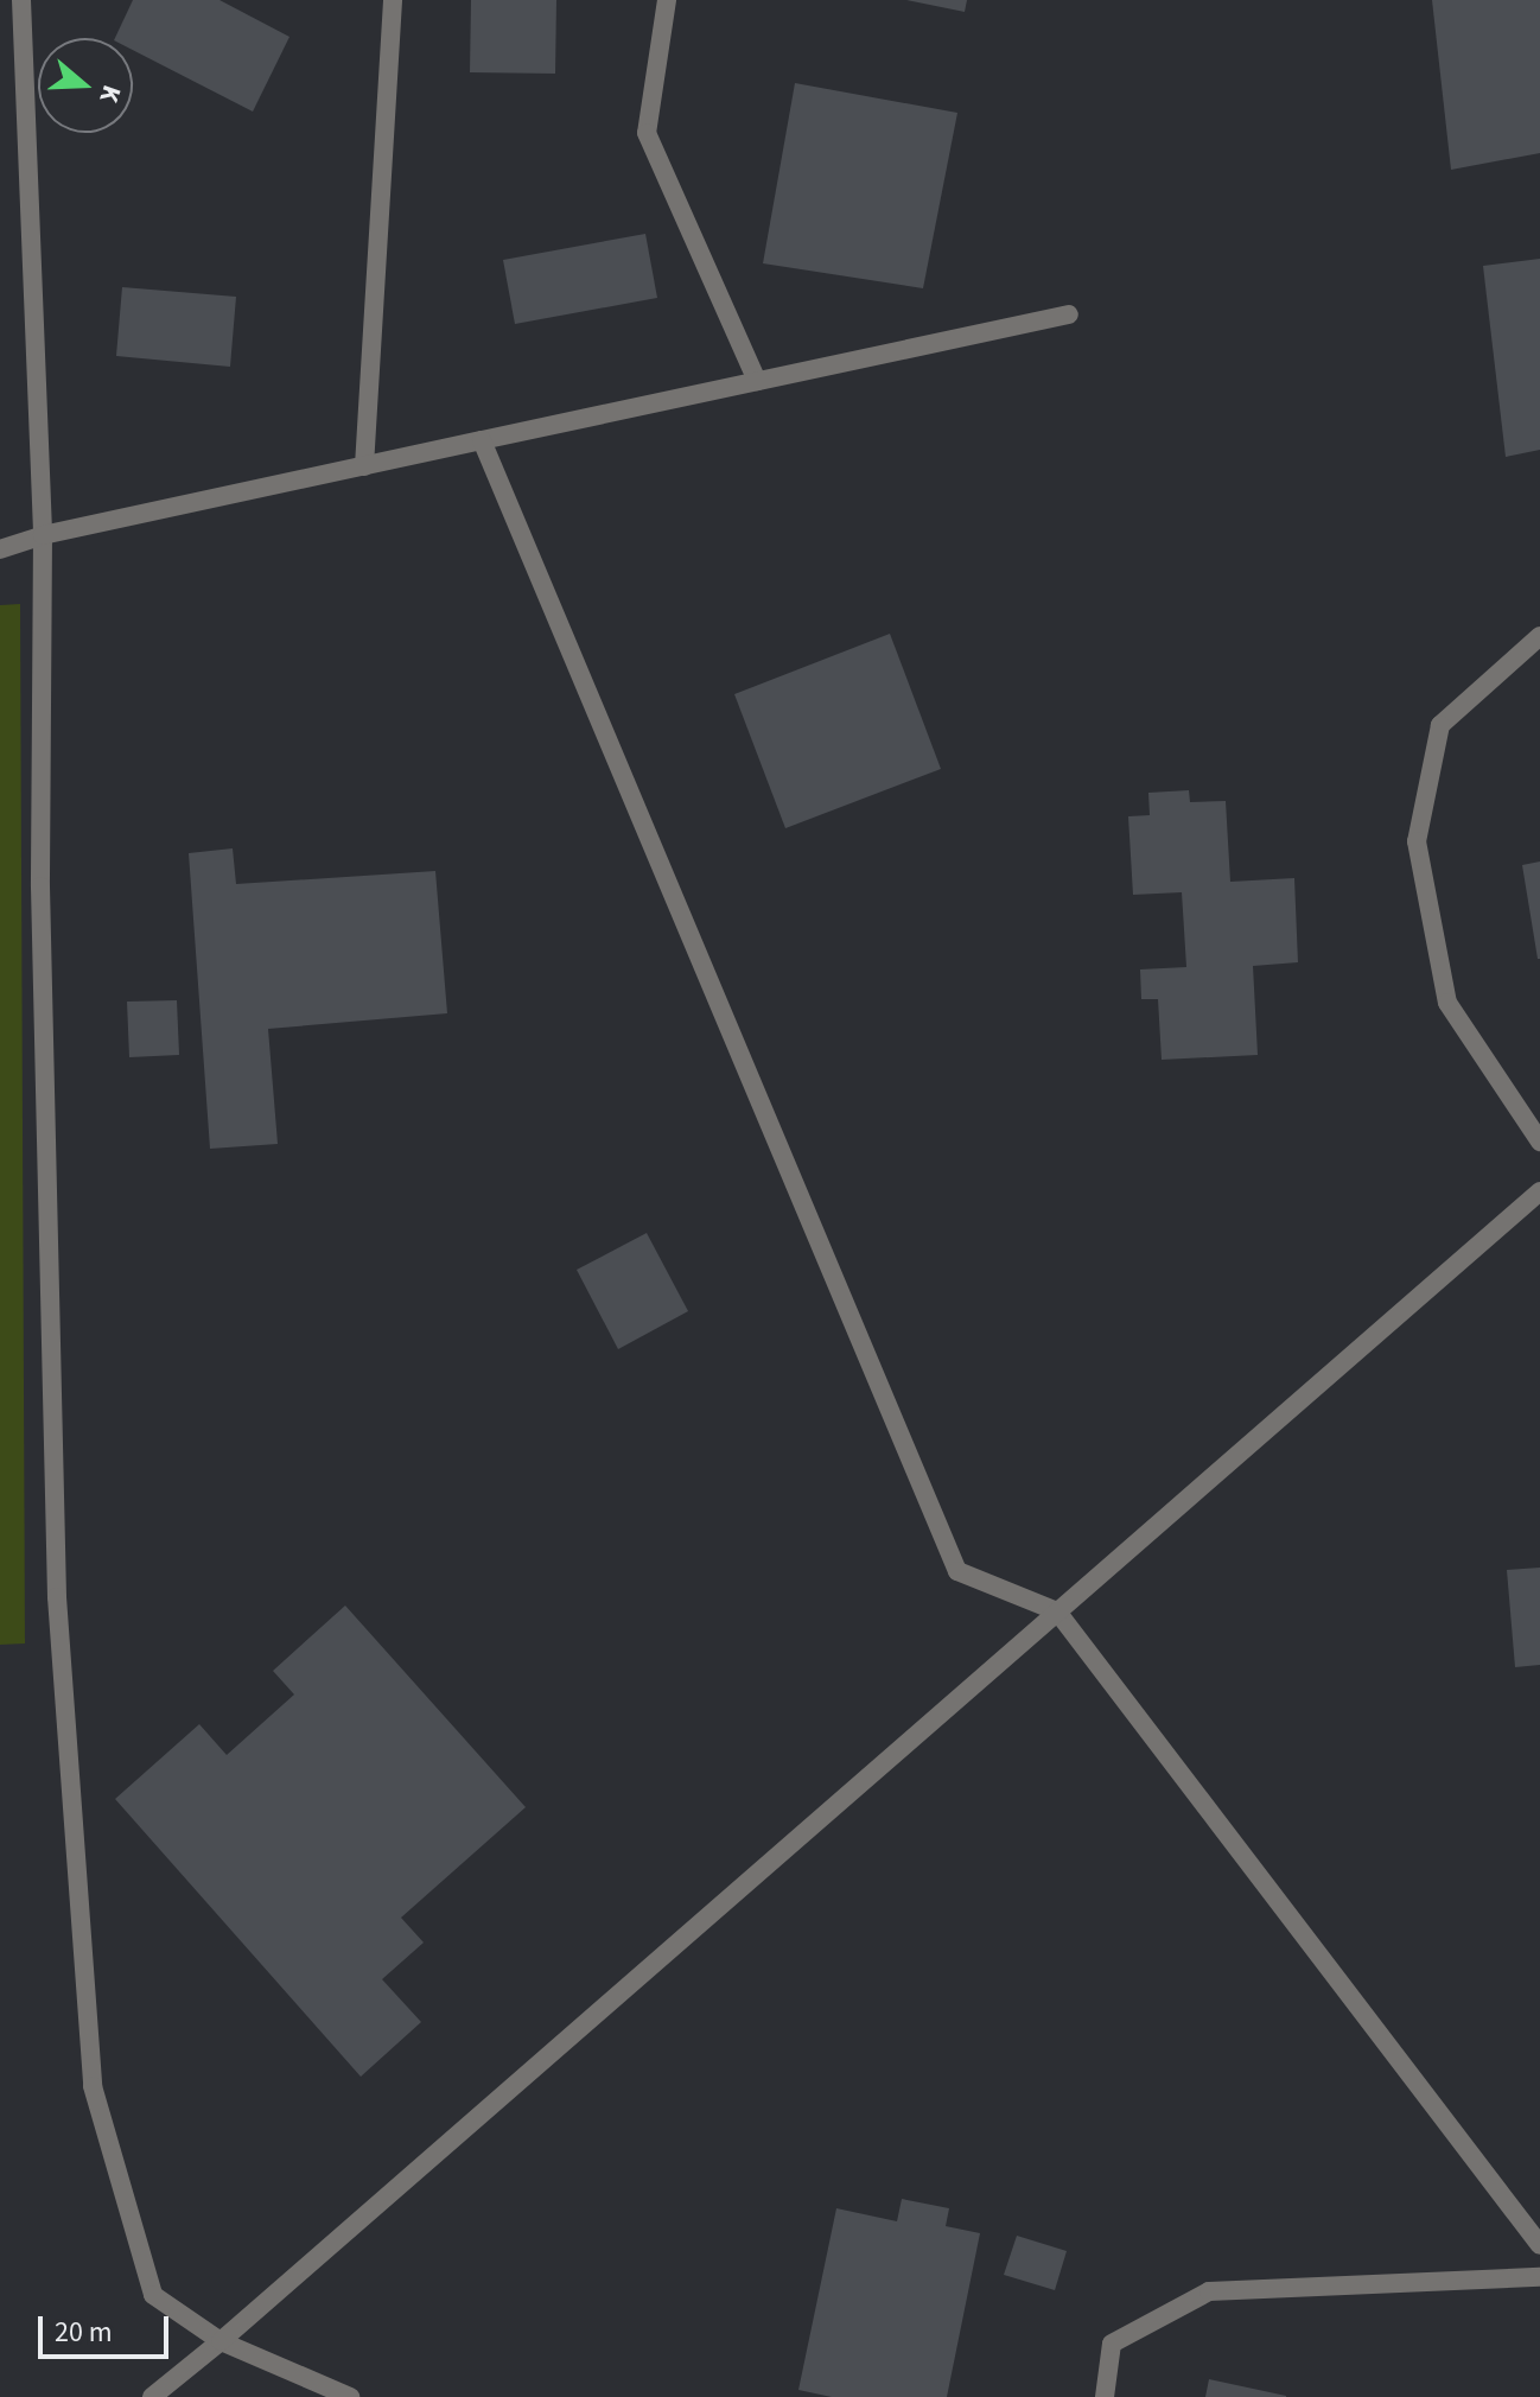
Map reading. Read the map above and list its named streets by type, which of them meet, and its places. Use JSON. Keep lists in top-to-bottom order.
{
  "scale_bar": "20 m",
  "north": "right"
}
